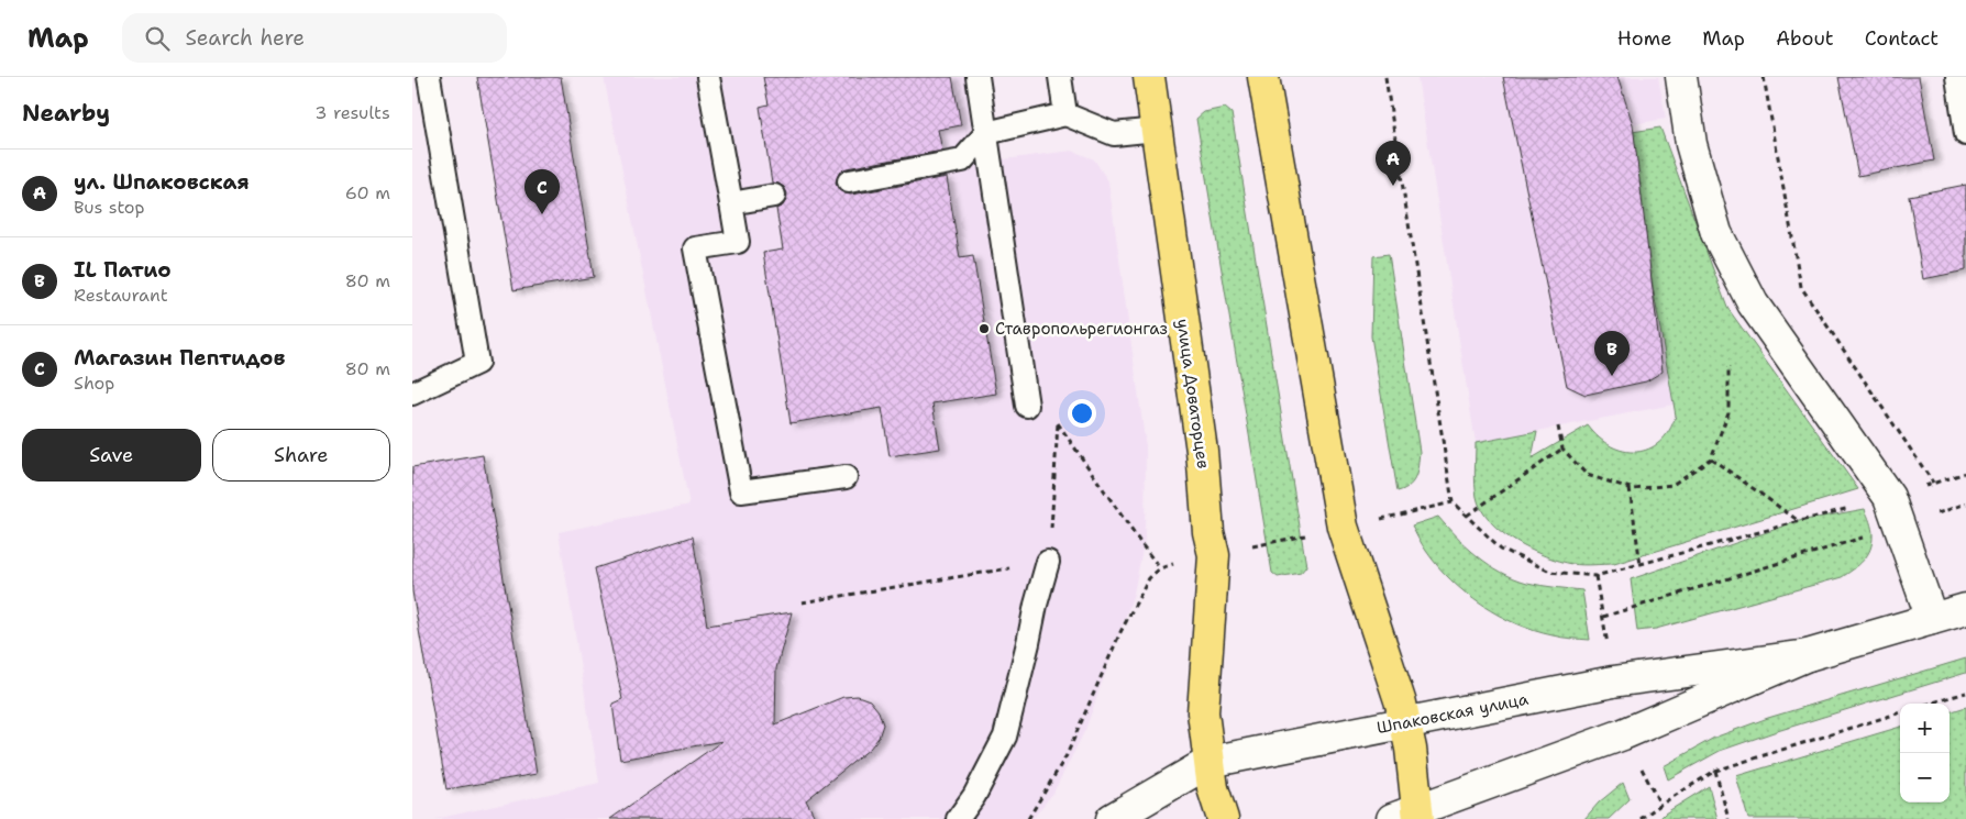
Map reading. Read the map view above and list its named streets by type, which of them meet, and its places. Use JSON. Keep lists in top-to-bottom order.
{
  "streets": {
    "main road": ["улица Доваторцев", "Шпаковская улица"]
  },
  "crossings": [
    ["улица Доваторцев", "Шпаковская улица"]
  ],
  "places": ["Ставропольрегионгаз"],
  "page": {
    "header": "Map",
    "search": "Search here",
    "nav": [
      "Home",
      "Map",
      "About",
      "Contact"
    ],
    "heading": ["Nearby", "3 results"],
    "pins": ["A", "C", "B"],
    "list": [
      {
        "mark": "A",
        "name": "ул. Шпаковская",
        "note": "Bus stop",
        "value": "60 m"
      },
      {
        "mark": "B",
        "name": "IL Патио",
        "note": "Restaurant",
        "value": "80 m"
      },
      {
        "mark": "C",
        "name": "Магазин Пептидов",
        "note": "Shop",
        "value": "80 m"
      }
    ],
    "buttons": ["Save", "Share"],
    "map_buttons": ["+", "−"]
  }
}
